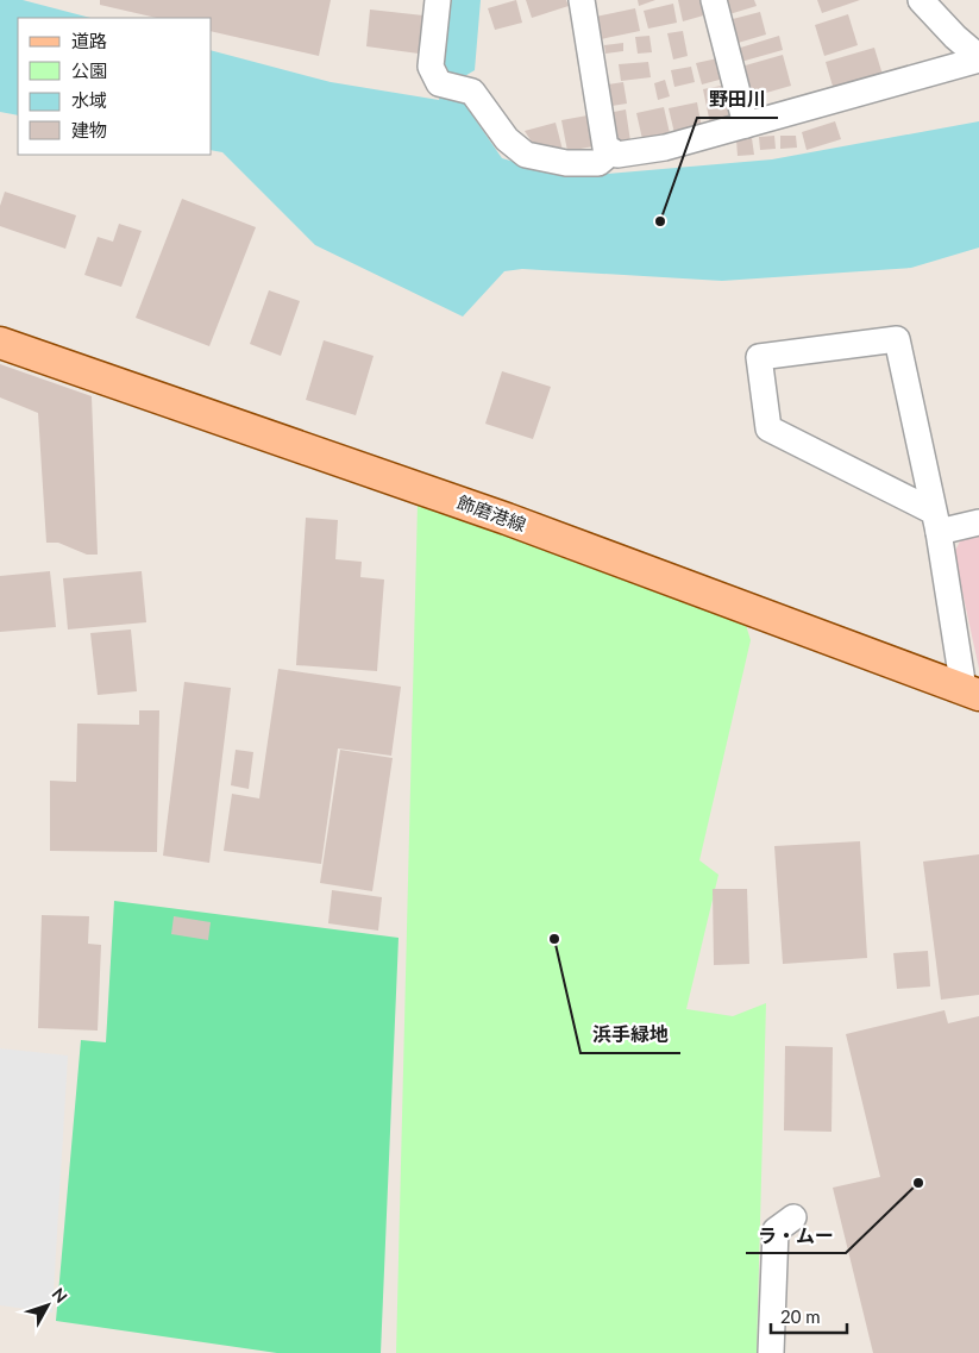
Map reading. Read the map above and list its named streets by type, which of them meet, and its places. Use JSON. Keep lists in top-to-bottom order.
{
  "streets": {
    "main road": ["飾磨港線"]
  },
  "places": ["野田川", "浜手緑地", "ラ・ムー"],
  "legend": [
    "道路",
    "公園",
    "水域",
    "建物"
  ],
  "scale_bar": "20 m",
  "north": "top right"
}
